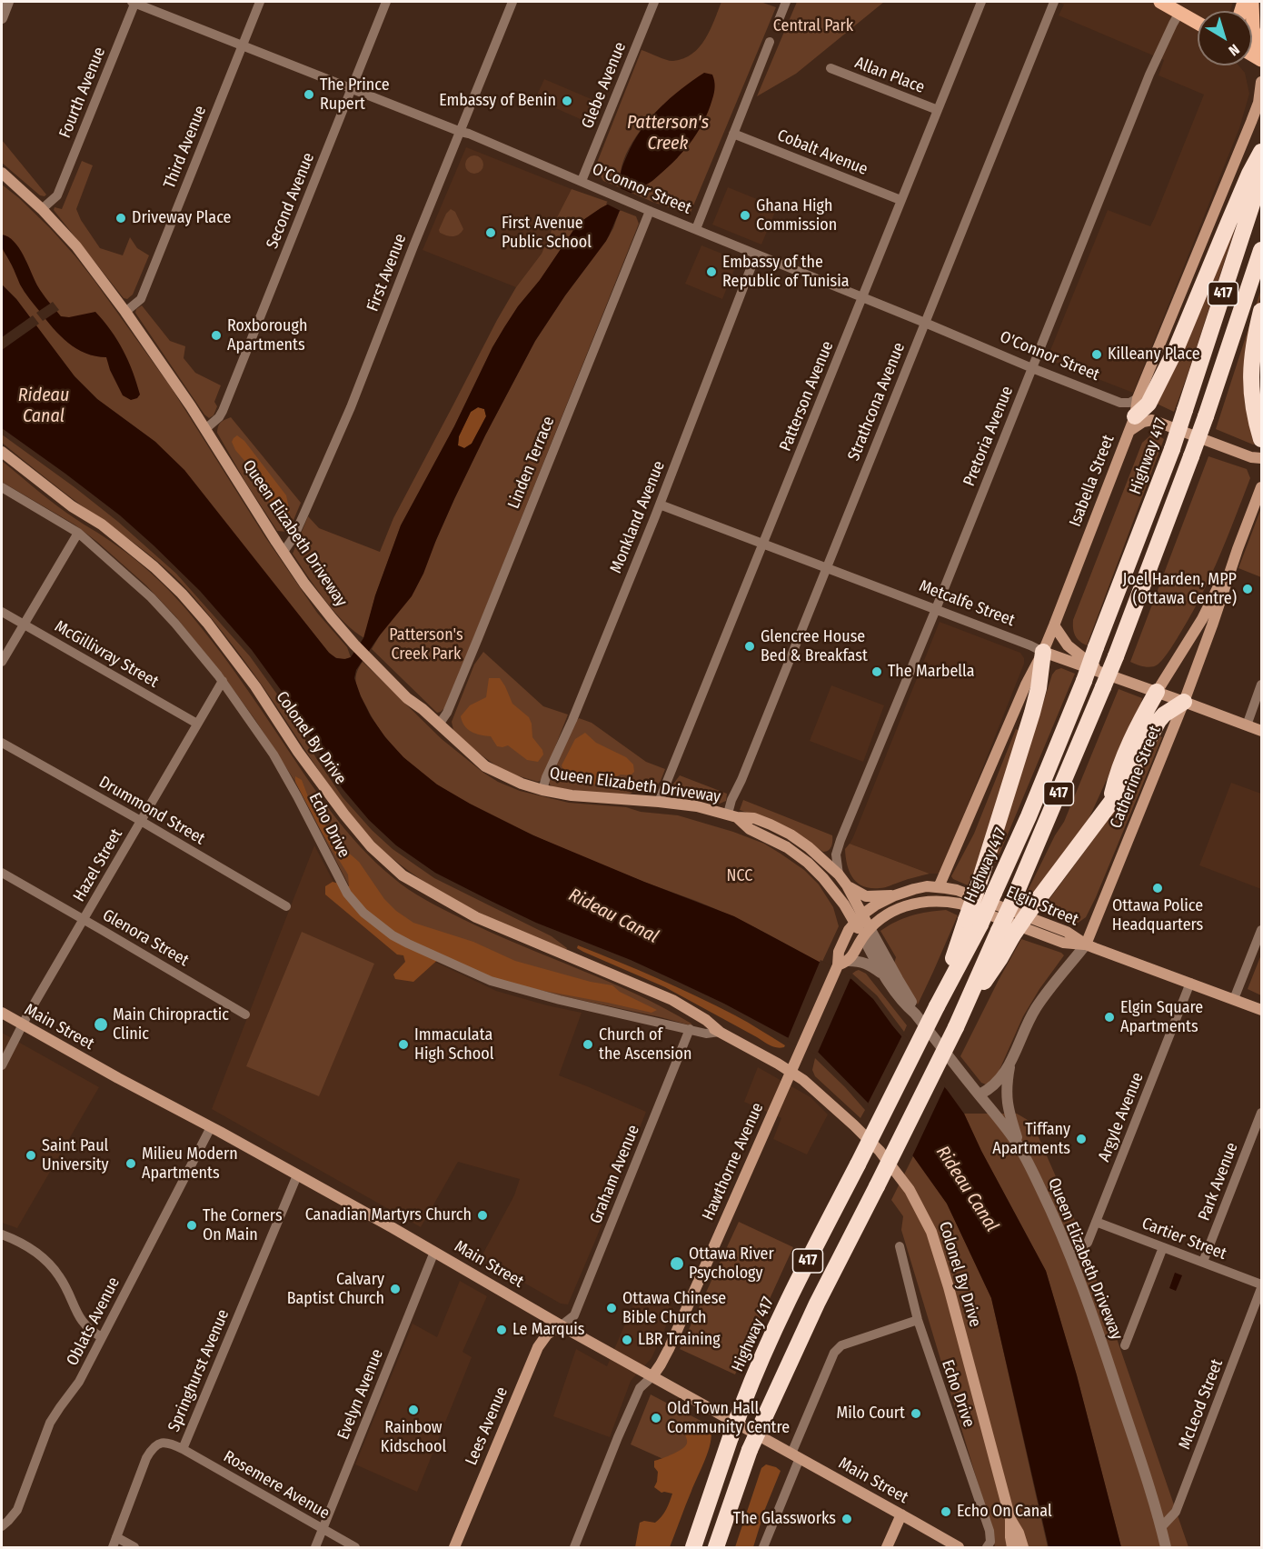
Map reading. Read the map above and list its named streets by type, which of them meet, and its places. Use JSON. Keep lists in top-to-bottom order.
{
  "streets": {
    "highway": ["417", "Highway 417"],
    "main road": [
      "Isabella Street",
      "Queen Elizabeth Driveway",
      "Metcalfe Street",
      "Colonel By Drive",
      "Catherine Street",
      "Elgin Street",
      "Main Street",
      "Hawthorne Avenue",
      "Lees Avenue"
    ],
    "street": [
      "Allan Place",
      "Glebe Avenue",
      "Fourth Avenue",
      "Third Avenue",
      "Cobalt Avenue",
      "O'Connor Street",
      "Second Avenue",
      "First Avenue",
      "Patterson Avenue",
      "Strathcona Avenue",
      "Pretoria Avenue",
      "Linden Terrace",
      "Monkland Avenue",
      "McGillivray Street",
      "Drummond Street",
      "Echo Drive",
      "Hazel Street",
      "Glenora Street",
      "Argyle Avenue",
      "Graham Avenue",
      "Park Avenue",
      "Cartier Street",
      "Oblats Avenue",
      "Springhurst Avenue",
      "Evelyn Avenue",
      "McLeod Street",
      "Rosemere Avenue"
    ]
  },
  "crossings": [
    ["Allan Place", "Patterson Avenue"],
    ["Glebe Avenue", "O'Connor Street"],
    ["Fourth Avenue", "O'Connor Street"],
    ["Fourth Avenue", "Queen Elizabeth Driveway"],
    ["Third Avenue", "O'Connor Street"],
    ["Third Avenue", "Queen Elizabeth Driveway"],
    ["Cobalt Avenue", "Patterson Avenue"],
    ["O'Connor Street", "Second Avenue"],
    ["O'Connor Street", "First Avenue"],
    ["O'Connor Street", "Patterson Avenue"],
    ["O'Connor Street", "Strathcona Avenue"],
    ["O'Connor Street", "Pretoria Avenue"],
    ["O'Connor Street", "Linden Terrace"],
    ["O'Connor Street", "Isabella Street"],
    ["O'Connor Street", "Monkland Avenue"],
    ["Second Avenue", "Queen Elizabeth Driveway"],
    ["First Avenue", "Queen Elizabeth Driveway"],
    ["417", "Metcalfe Street"],
    ["Patterson Avenue", "Queen Elizabeth Driveway"],
    ["Patterson Avenue", "Metcalfe Street"],
    ["Strathcona Avenue", "Queen Elizabeth Driveway"],
    ["Strathcona Avenue", "Metcalfe Street"],
    ["Pretoria Avenue", "Queen Elizabeth Driveway"],
    ["Pretoria Avenue", "Metcalfe Street"],
    ["Linden Terrace", "Queen Elizabeth Driveway"],
    ["Isabella Street", "Metcalfe Street"],
    ["Isabella Street", "Elgin Street"],
    ["Monkland Avenue", "Queen Elizabeth Driveway"],
    ["Monkland Avenue", "Metcalfe Street"],
    ["Queen Elizabeth Driveway", "Elgin Street"],
    ["Queen Elizabeth Driveway", "Argyle Avenue"],
    ["Queen Elizabeth Driveway", "Hawthorne Avenue"],
    ["Queen Elizabeth Driveway", "McLeod Street"],
    ["Metcalfe Street", "Catherine Street"],
    ["McGillivray Street", "Hazel Street"],
    ["Colonel By Drive", "Echo Drive"],
    ["Colonel By Drive", "Hawthorne Avenue"],
    ["Catherine Street", "Elgin Street"],
    ["Drummond Street", "Hazel Street"],
    ["Echo Drive", "Hazel Street"],
    ["Echo Drive", "Graham Avenue"],
    ["Hazel Street", "Glenora Street"],
    ["Hazel Street", "Main Street"],
    ["Elgin Street", "Argyle Avenue"],
    ["Elgin Street", "Hawthorne Avenue"],
    ["Main Street", "Hawthorne Avenue"],
    ["Main Street", "Graham Avenue"],
    ["Main Street", "Oblats Avenue"],
    ["Main Street", "Springhurst Avenue"],
    ["Main Street", "Evelyn Avenue"],
    ["Main Street", "Lees Avenue"],
    ["Argyle Avenue", "Cartier Street"],
    ["Graham Avenue", "Lees Avenue"],
    ["Park Avenue", "Cartier Street"],
    ["Cartier Street", "McLeod Street"],
    ["Springhurst Avenue", "Rosemere Avenue"],
    ["Evelyn Avenue", "Rosemere Avenue"]
  ],
  "water": ["Patterson's Creek", "Rideau Canal"],
  "parks": ["Central Park", "Patterson's Creek Park", "NCC"],
  "places": [
    "The Prince Rupert",
    "Embassy of Benin",
    "Ghana High Commission",
    "Driveway Place",
    "First Avenue Public School",
    "Embassy of the Republic of Tunisia",
    "Roxborough Apartments",
    "Killeany Place",
    "Joel Harden, MPP (Ottawa Centre)",
    "Glencree House Bed & Breakfast",
    "The Marbella",
    "Ottawa Police Headquarters",
    "Elgin Square Apartments",
    "Main Chiropractic Clinic",
    "Immaculata High School",
    "Church of the Ascension",
    "Tiffany Apartments",
    "Saint Paul University",
    "Milieu Modern Apartments",
    "Canadian Martyrs Church",
    "The Corners On Main",
    "Ottawa River Psychology",
    "Calvary Baptist Church",
    "Ottawa Chinese Bible Church",
    "Le Marquis",
    "LBR Training",
    "Rainbow Kidschool",
    "Milo Court",
    "Old Town Hall Community Centre",
    "Echo On Canal",
    "The Glassworks"
  ],
  "north": "bottom right"
}
